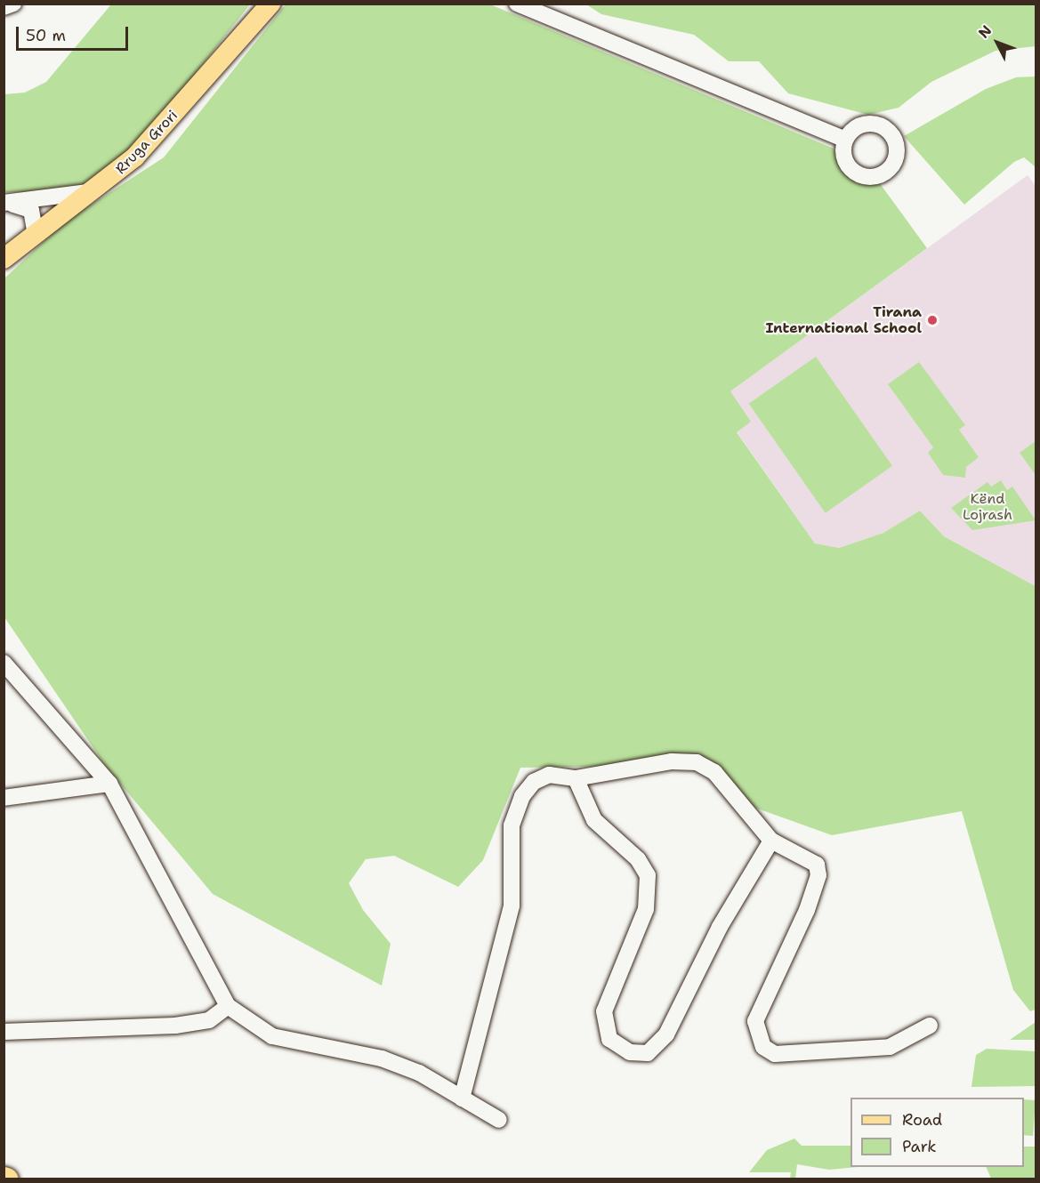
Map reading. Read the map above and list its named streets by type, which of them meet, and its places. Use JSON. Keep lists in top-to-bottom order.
{
  "streets": {
    "main road": ["Rruga Grori"]
  },
  "parks": ["Kënd Lojrash"],
  "places": ["Tirana International School"],
  "legend": ["Road", "Park"],
  "scale_bar": "50 m",
  "north": "top left"
}
